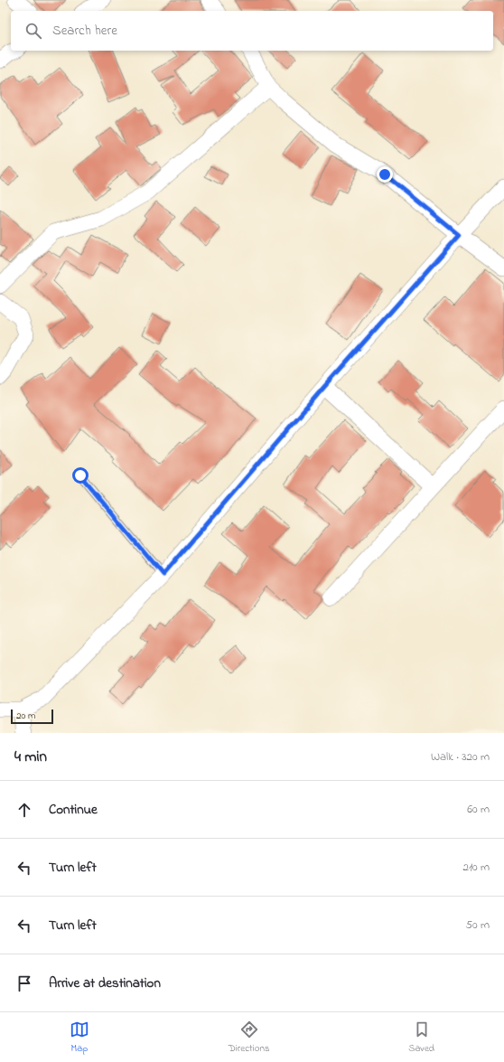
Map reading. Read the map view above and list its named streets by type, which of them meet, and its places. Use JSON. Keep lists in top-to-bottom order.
{
  "scale_bar": "20 m",
  "page": {
    "search": "Search here",
    "scale": "20 m",
    "heading": ["4 min", "Walk · 320 m"],
    "list": [
      ["Continue", "60 m"],
      ["Turn left", "210 m"],
      ["Turn left", "50 m"],
      "Arrive at destination"
    ],
    "nav": ["Map", "Directions", "Saved"]
  }
}
